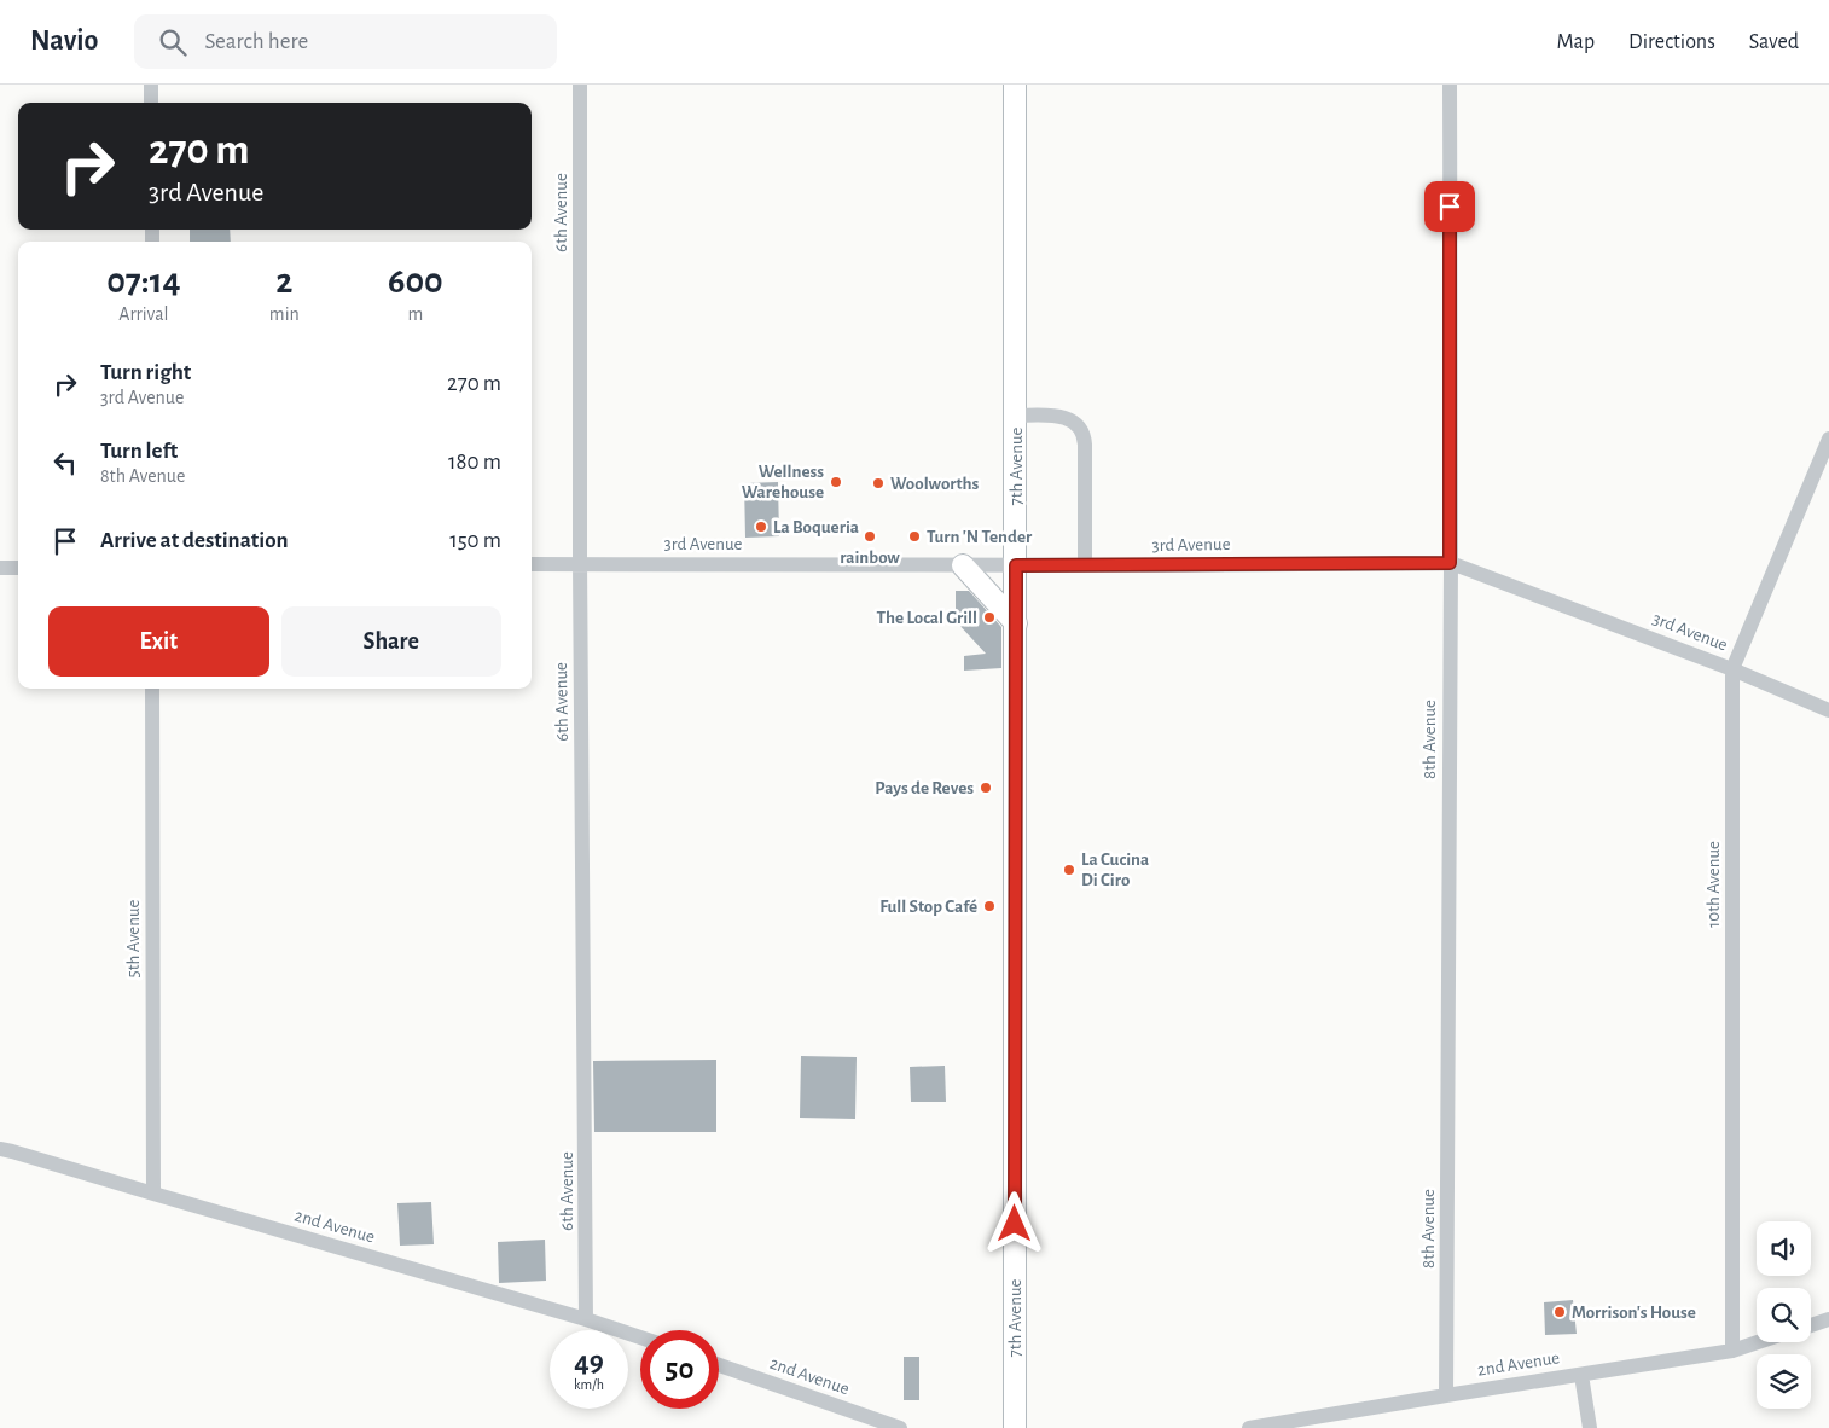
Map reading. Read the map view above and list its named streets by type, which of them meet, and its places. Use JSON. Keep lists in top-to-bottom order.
{
  "streets": {
    "main road": ["7th Avenue"],
    "street": [
      "6th Avenue",
      "3rd Avenue",
      "8th Avenue",
      "10th Avenue",
      "5th Avenue",
      "2nd Avenue"
    ]
  },
  "crossings": [
    ["6th Avenue", "3rd Avenue"],
    ["6th Avenue", "2nd Avenue"],
    ["7th Avenue", "3rd Avenue"],
    ["3rd Avenue", "8th Avenue"],
    ["3rd Avenue", "10th Avenue"],
    ["8th Avenue", "2nd Avenue"],
    ["10th Avenue", "2nd Avenue"],
    ["5th Avenue", "2nd Avenue"]
  ],
  "places": [
    "Wellness Warehouse",
    "Woolworths",
    "La Boqueria",
    "rainbow",
    "Turn 'N Tender",
    "The Local Grill",
    "Pays de Reves",
    "La Cucina Di Ciro",
    "Full Stop Café",
    "Morrison's House"
  ],
  "page": {
    "header": "Navio",
    "search": "Search here",
    "nav": ["Map", "Directions", "Saved"],
    "turn": ["270 m", "3rd Avenue"],
    "eta": [
      "07:14",
      "Arrival",
      "2",
      "min",
      "600",
      "m"
    ],
    "list": [
      {
        "name": "Turn right",
        "note": "3rd Avenue",
        "value": "270 m"
      },
      {
        "name": "Turn left",
        "note": "8th Avenue",
        "value": "180 m"
      },
      {
        "name": "Arrive at destination",
        "value": "150 m"
      }
    ],
    "buttons": ["Exit", "Share"],
    "speed": "49 km/h",
    "limit": "50"
  }
}
